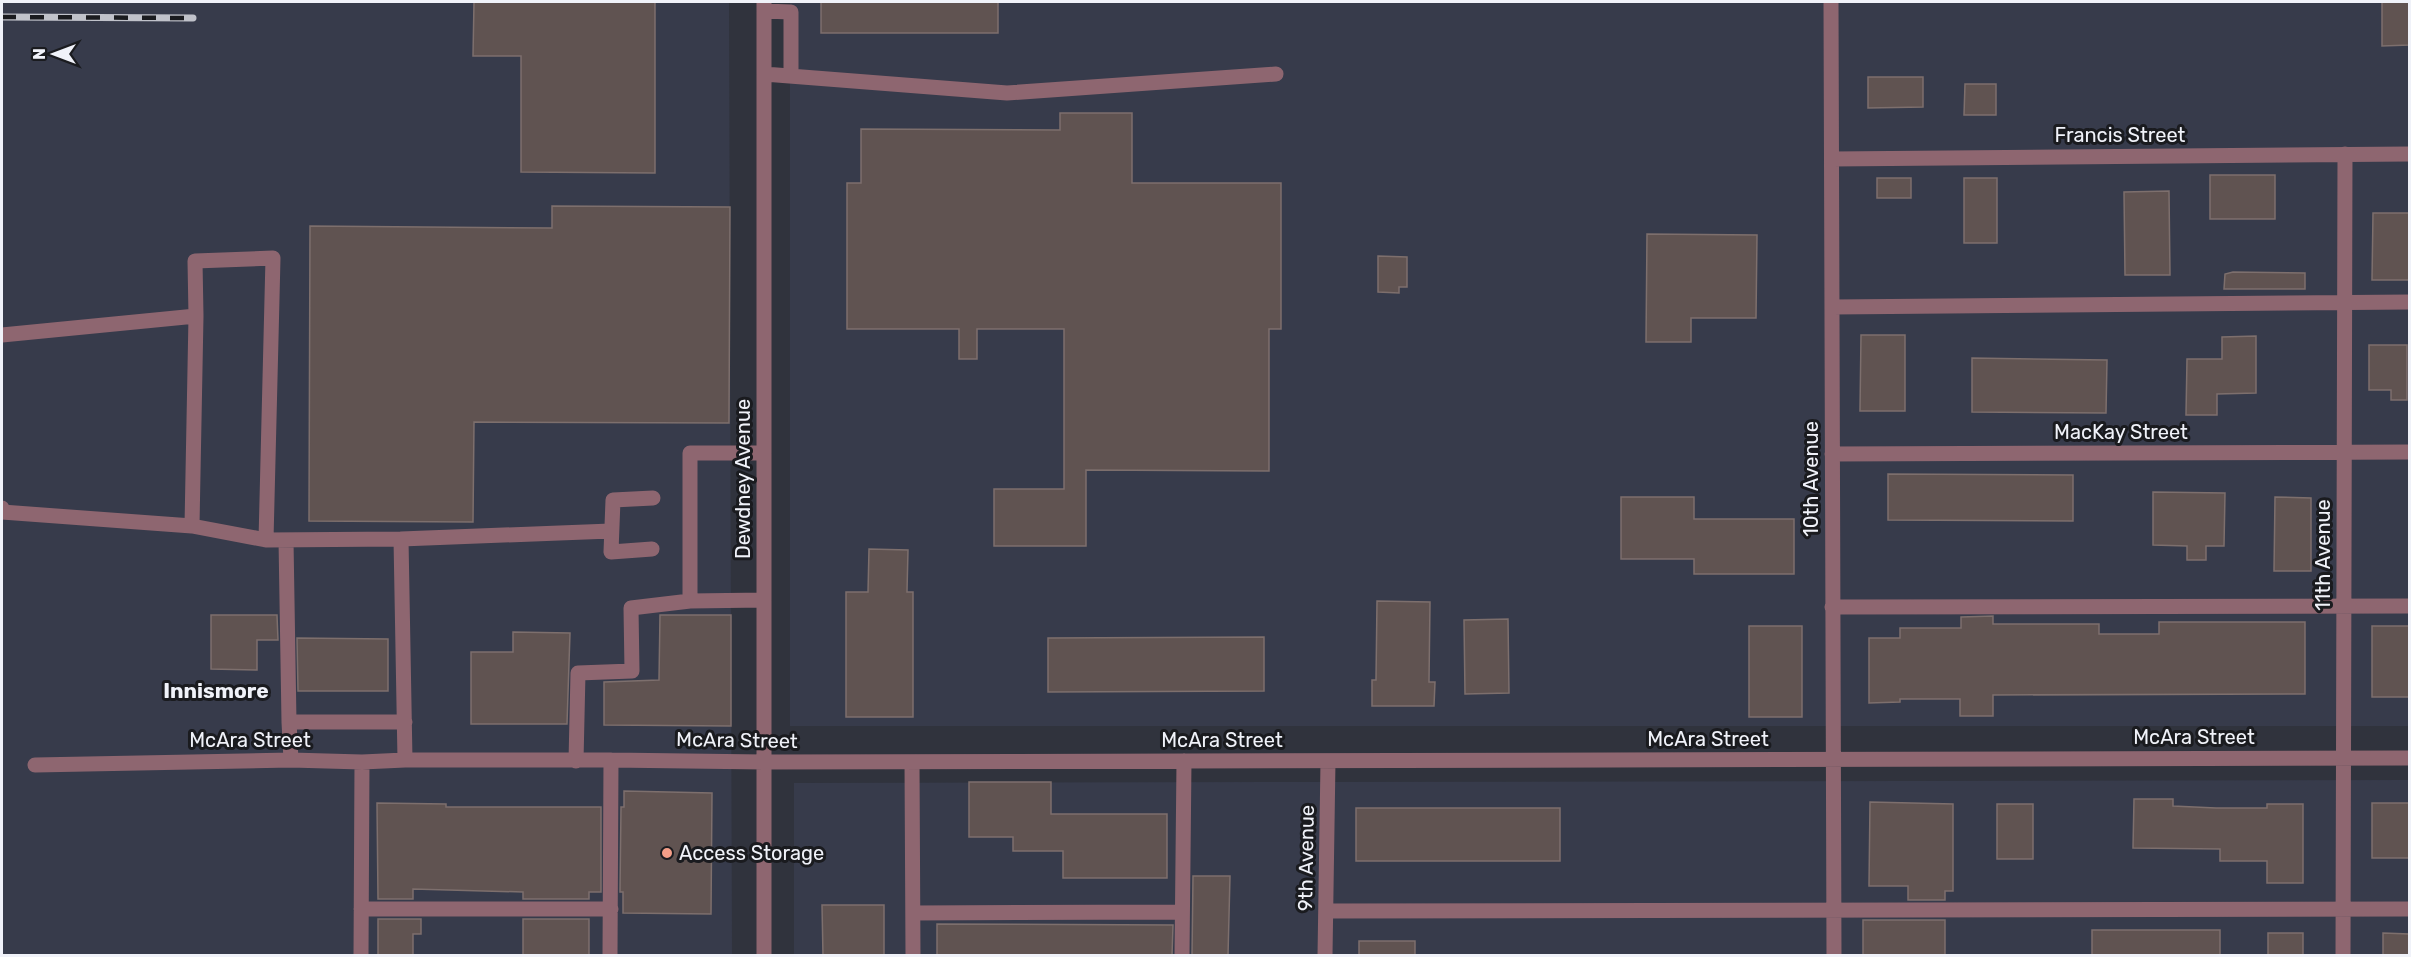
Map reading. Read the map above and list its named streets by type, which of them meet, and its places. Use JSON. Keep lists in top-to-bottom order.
{
  "streets": {
    "street": [
      "Francis Street",
      "MacKay Street",
      "Dewdney Avenue",
      "10th Avenue",
      "11th Avenue",
      "McAra Street",
      "9th Avenue"
    ]
  },
  "crossings": [
    ["Francis Street", "10th Avenue"],
    ["Francis Street", "11th Avenue"],
    ["MacKay Street", "10th Avenue"],
    ["MacKay Street", "11th Avenue"],
    ["Dewdney Avenue", "McAra Street"],
    ["10th Avenue", "McAra Street"],
    ["11th Avenue", "McAra Street"],
    ["McAra Street", "9th Avenue"]
  ],
  "districts": ["Innismore"],
  "places": ["Access Storage"],
  "north": "left"
}
